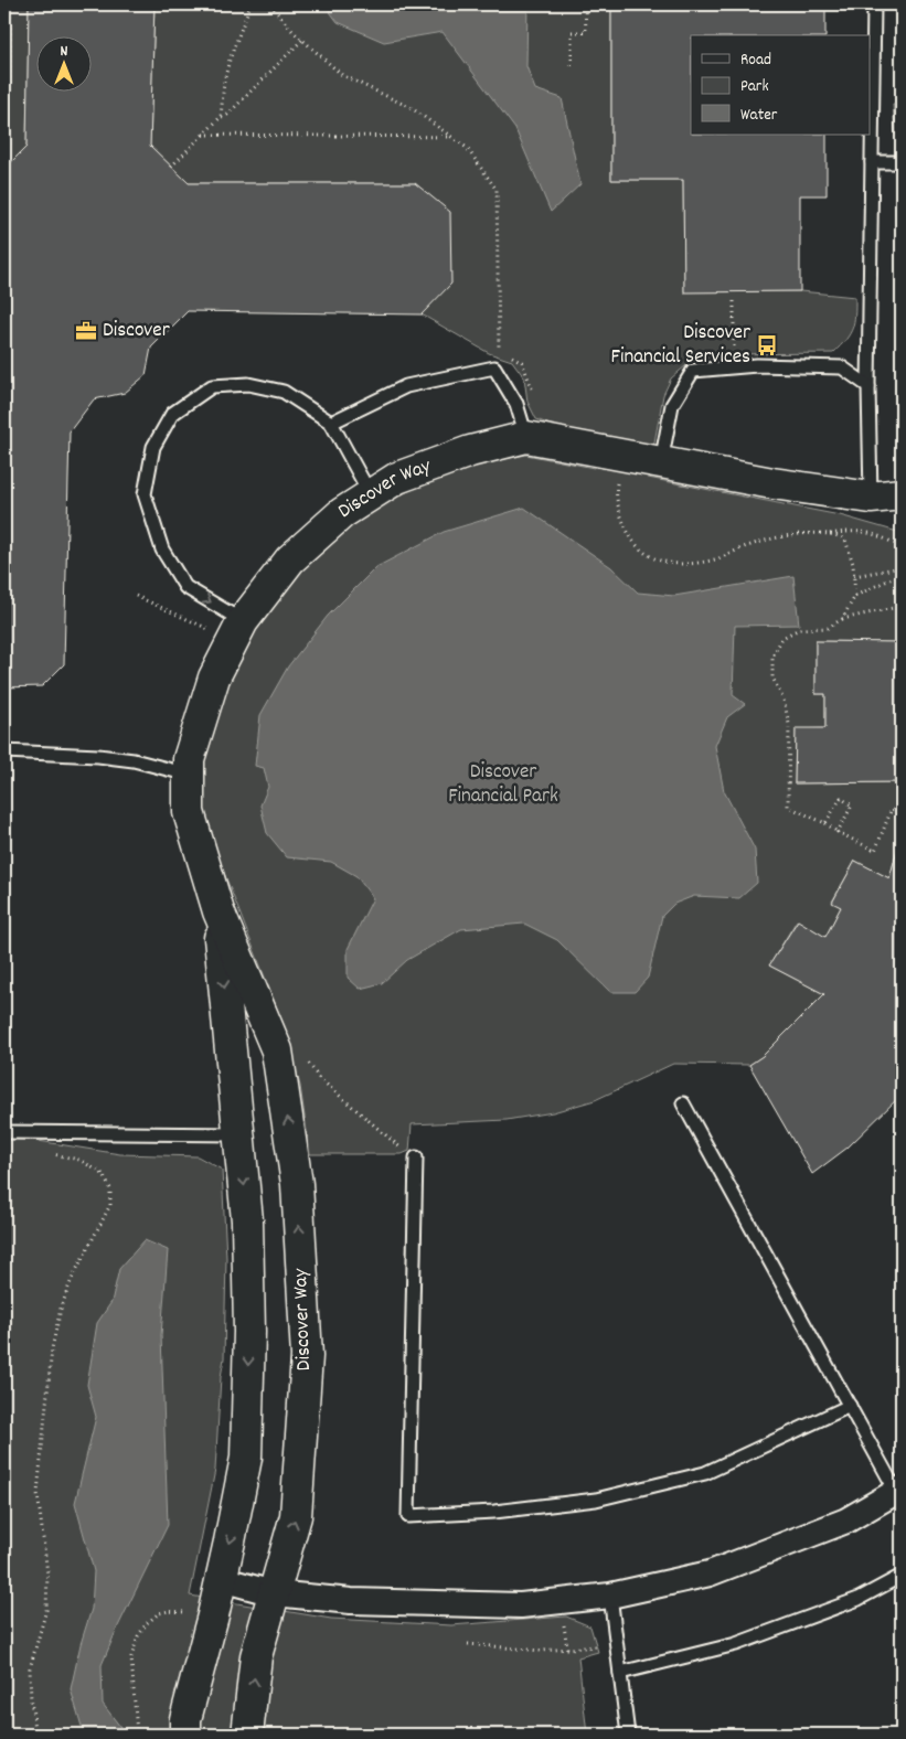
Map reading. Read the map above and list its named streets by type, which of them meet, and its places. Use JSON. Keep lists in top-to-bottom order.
{
  "streets": {
    "street": ["Discover Way"]
  },
  "parks": ["Discover Financial Park"],
  "places": {
    "office": ["Discover"],
    "bus stop": ["Discover Financial Services"]
  },
  "legend": ["Road", "Park", "Water"],
  "north": "top"
}
